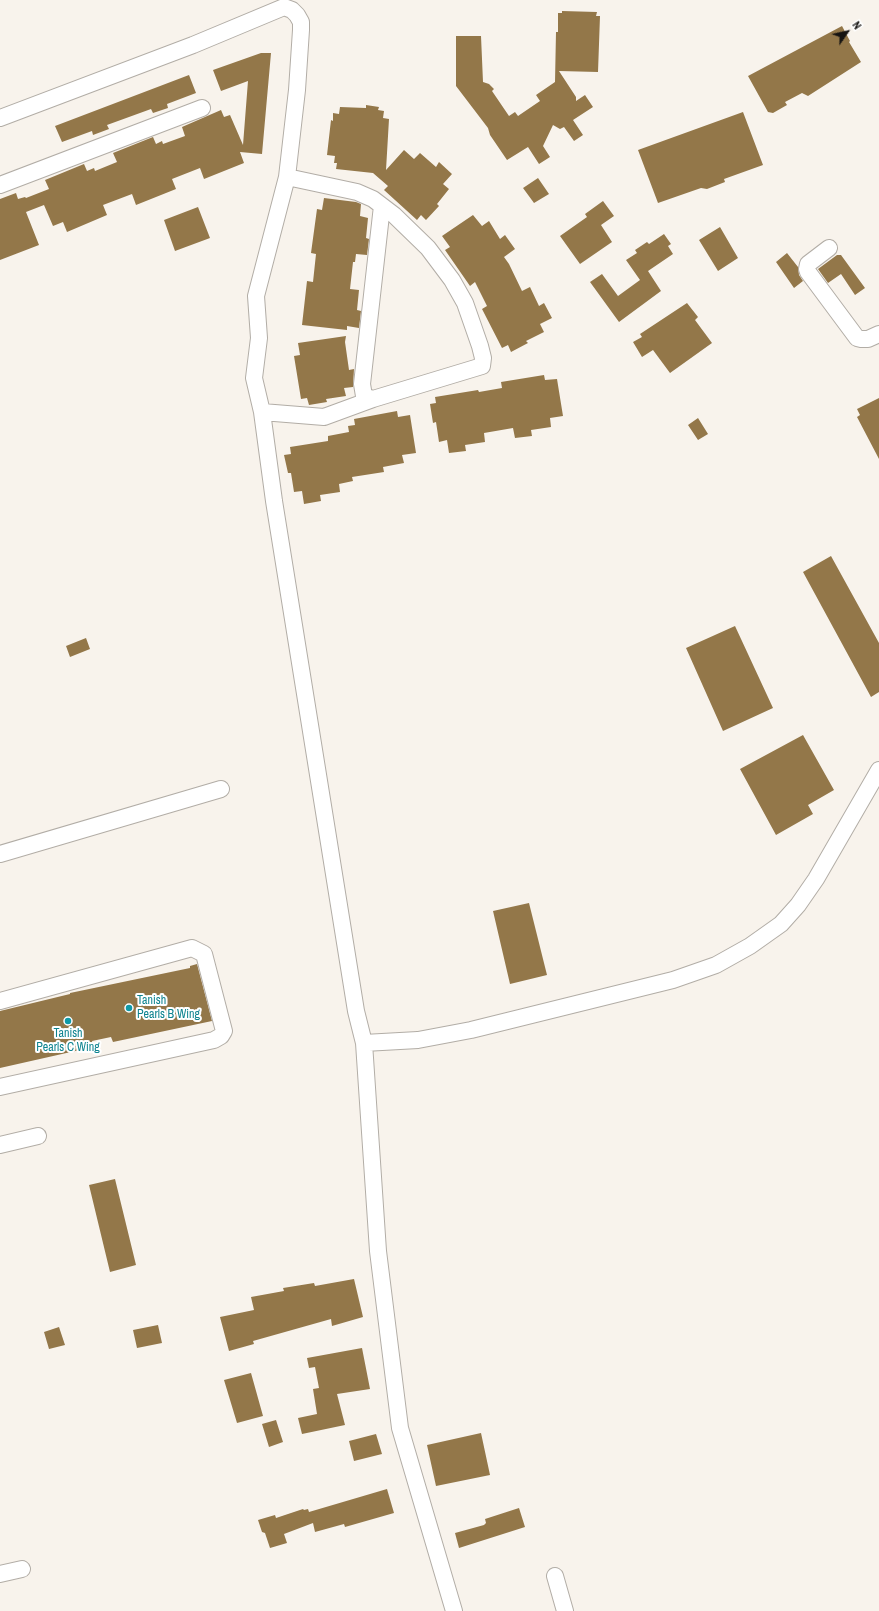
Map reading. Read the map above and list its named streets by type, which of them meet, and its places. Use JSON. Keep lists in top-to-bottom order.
{
  "places": ["Tanish Pearls B Wing", "Tanish Pearls C Wing"],
  "north": "top right"
}
